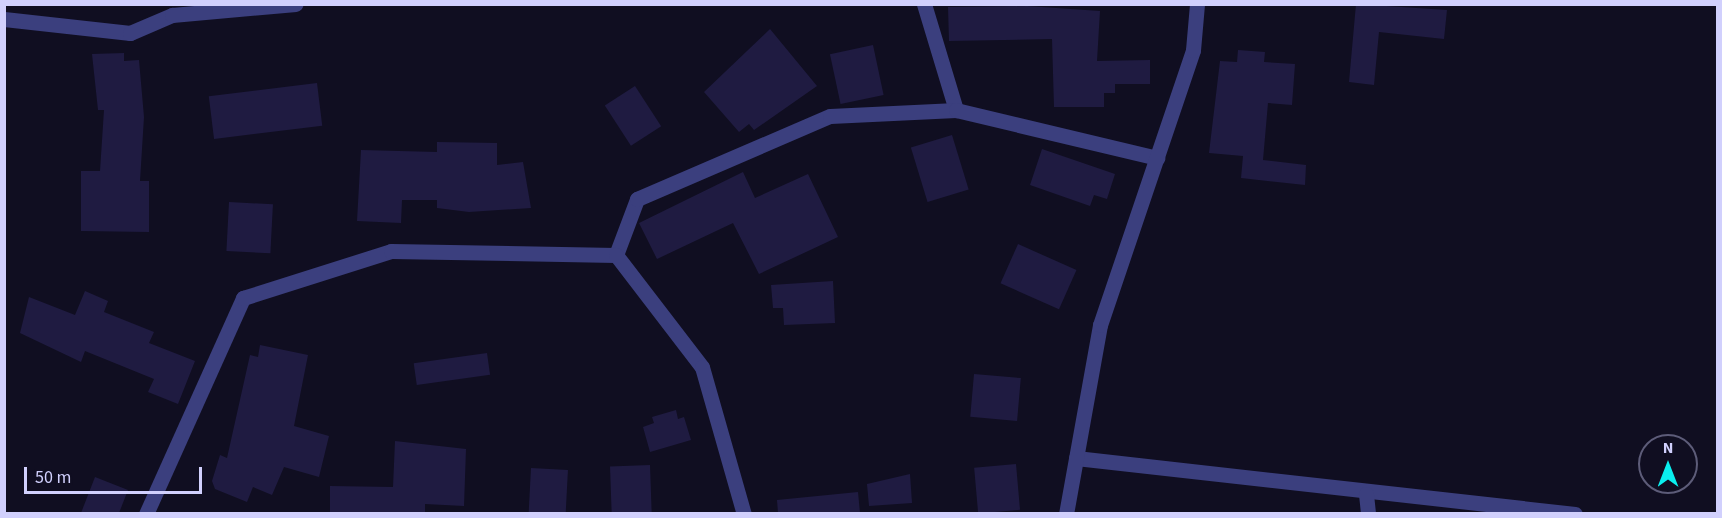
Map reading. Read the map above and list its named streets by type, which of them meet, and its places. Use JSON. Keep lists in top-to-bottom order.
{
  "scale_bar": "50 m",
  "north": "top"
}
